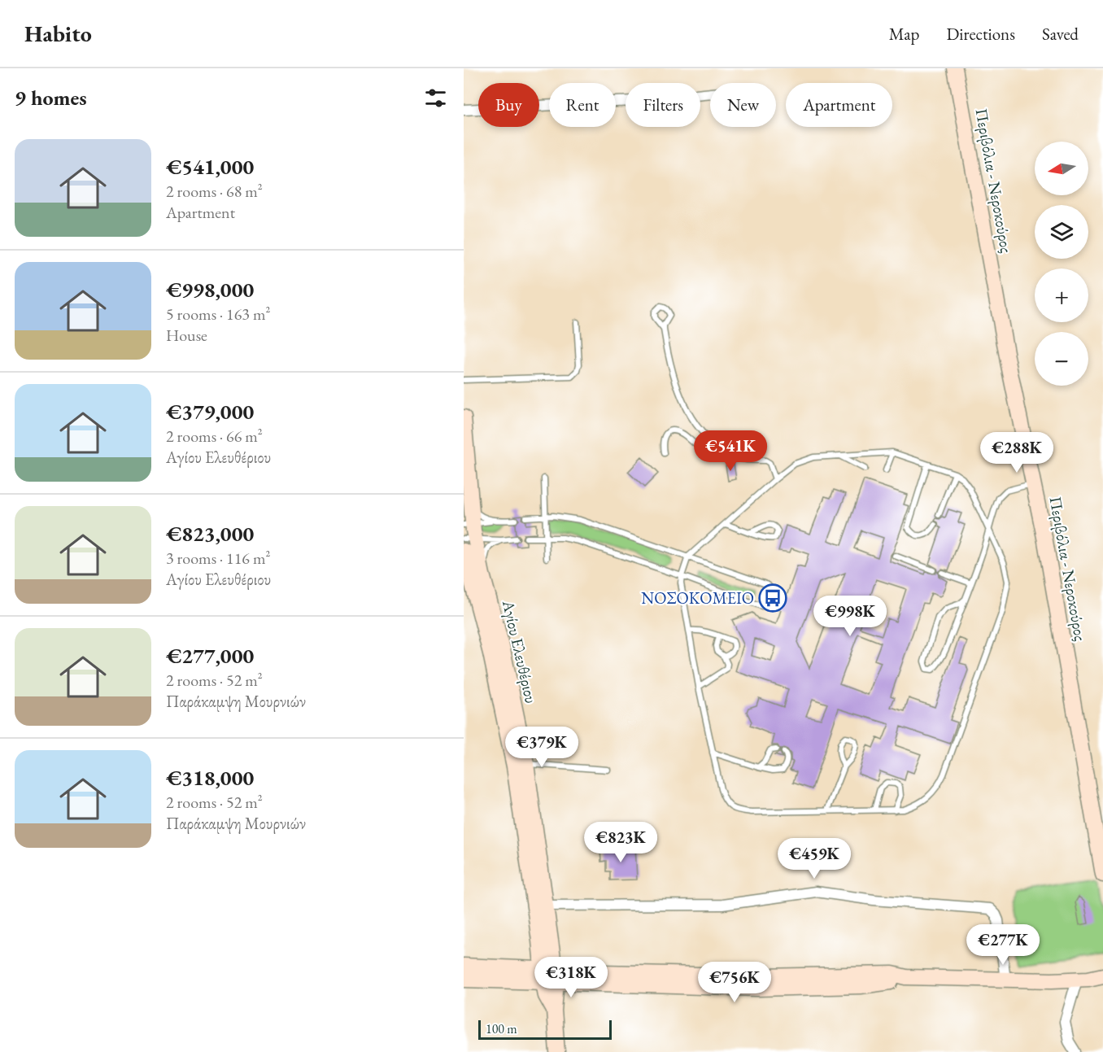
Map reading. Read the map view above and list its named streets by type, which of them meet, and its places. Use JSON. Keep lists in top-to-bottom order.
{
  "streets": {
    "main road": ["Περιβόλια - Νεροκούρος", "Αγίου Ελευθέριου"]
  },
  "places": {
    "bus stop": ["ΝΟΣΟΚΟΜΕΙΟ"]
  },
  "scale_bar": "100 m",
  "north": "left",
  "page": {
    "header": "Habito",
    "nav": ["Map", "Directions", "Saved"],
    "heading": "9 homes",
    "chip": [
      "Buy",
      "Rent",
      "Filters",
      "New",
      "Apartment"
    ],
    "list": [
      {
        "name": "€541,000",
        "note": "2 rooms · 68 m² · Apartment"
      },
      {
        "name": "€998,000",
        "note": "5 rooms · 163 m² · House"
      },
      {
        "name": "€379,000",
        "note": "2 rooms · 66 m² · Αγίου Ελευθέριου"
      },
      {
        "name": "€823,000",
        "note": "3 rooms · 116 m² · Αγίου Ελευθέριου"
      },
      {
        "name": "€277,000",
        "note": "2 rooms · 52 m² · Παράκαμψη Μουρνιών"
      },
      {
        "name": "€318,000",
        "note": "2 rooms · 52 m² · Παράκαμψη Μουρνιών"
      }
    ],
    "map_buttons": ["+", "−"],
    "price": [
      "€541K",
      "€288K",
      "€998K",
      "€379K",
      "€823K",
      "€459K",
      "€277K",
      "€318K",
      "€756K"
    ],
    "scale": "100 m"
  }
}
